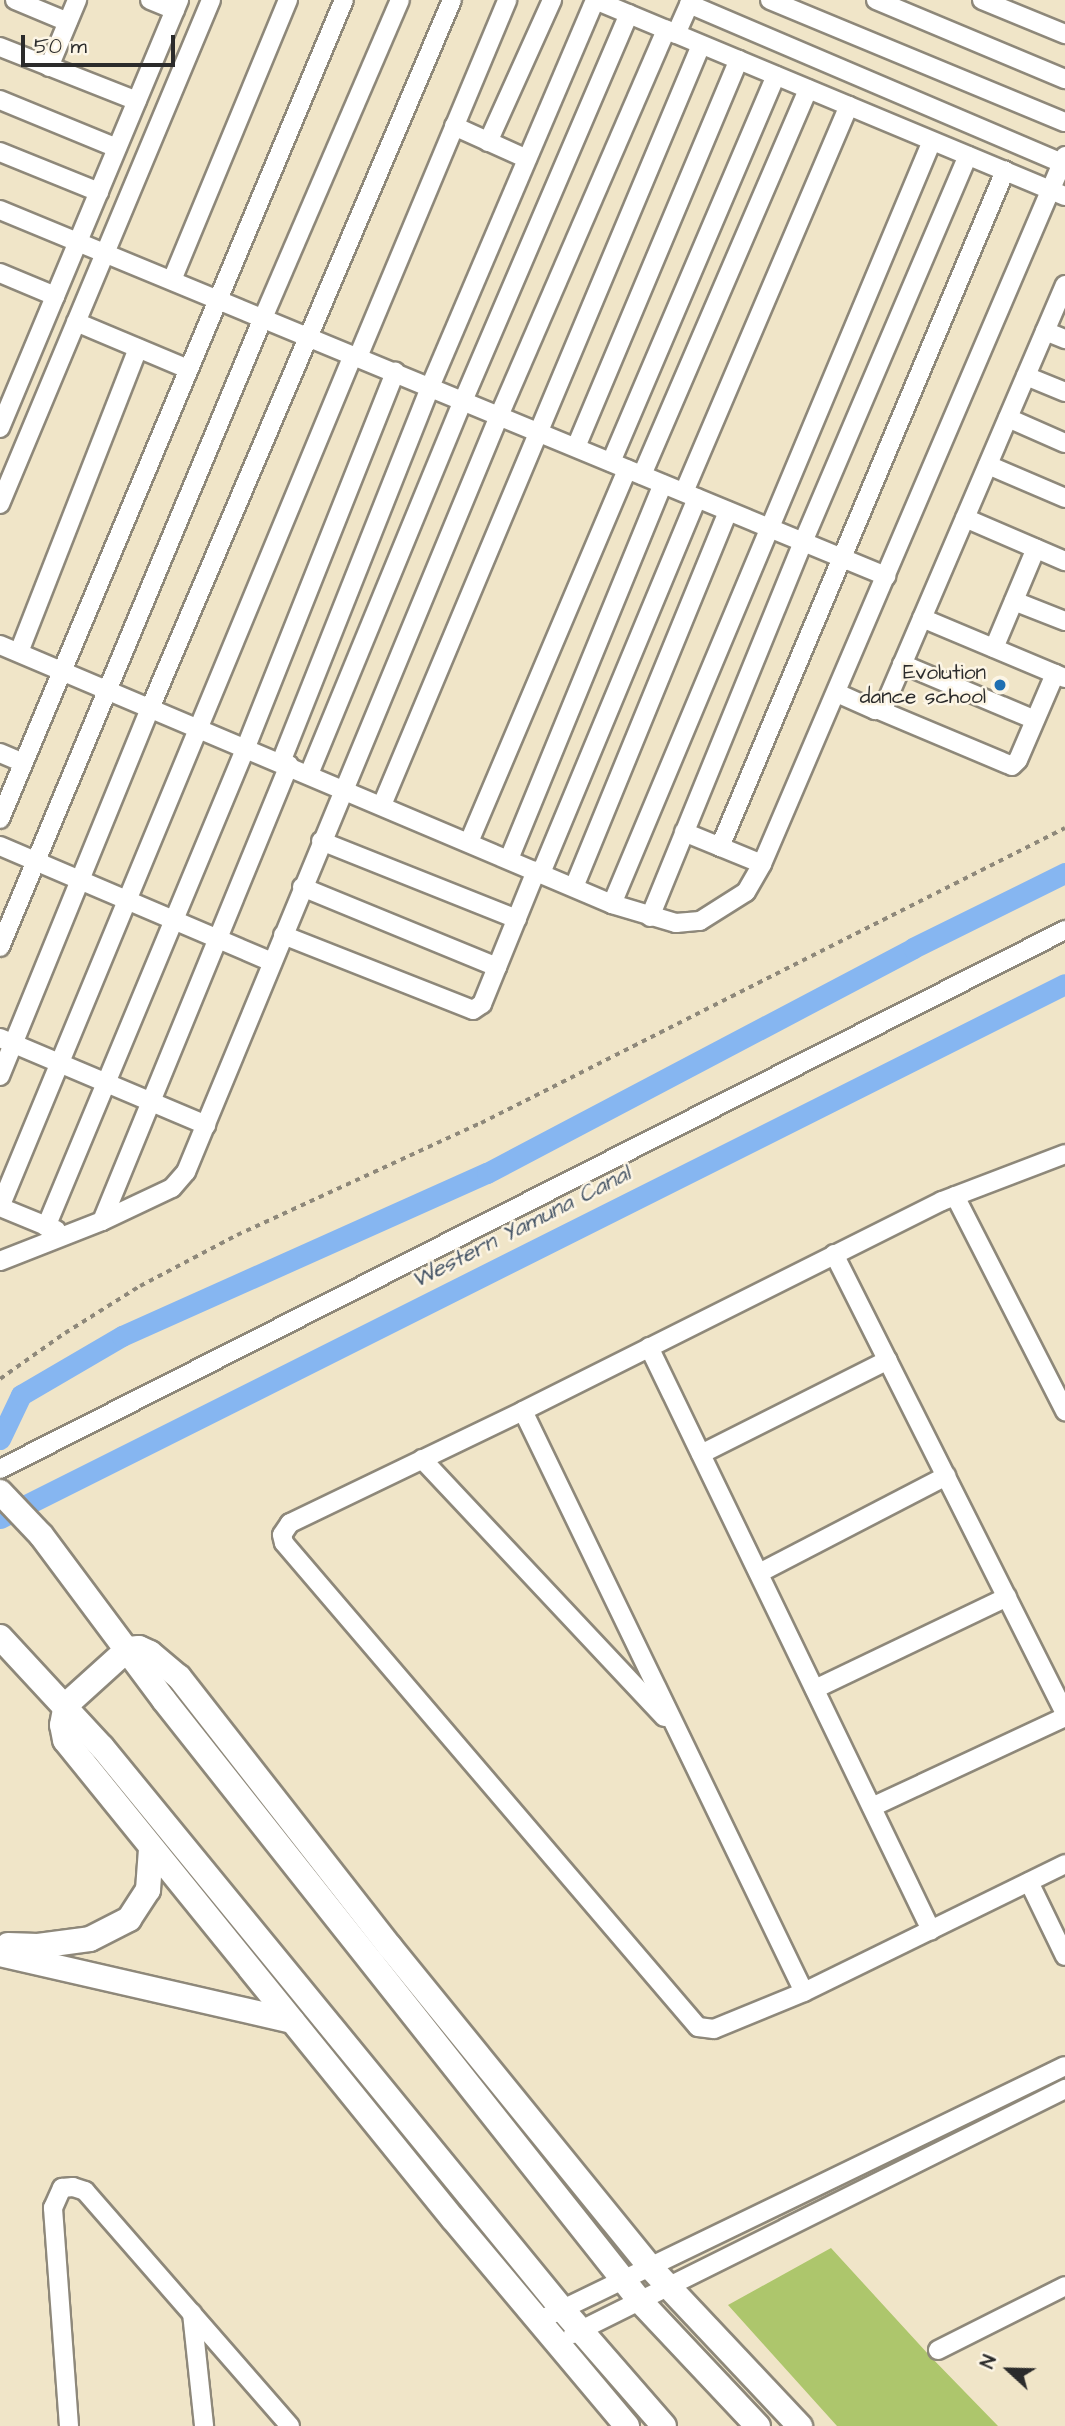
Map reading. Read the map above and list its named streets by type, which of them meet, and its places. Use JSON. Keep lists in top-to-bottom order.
{
  "water": ["Western Yamuna Canal"],
  "places": ["Evolution dance school"],
  "scale_bar": "50 m",
  "north": "left"
}
